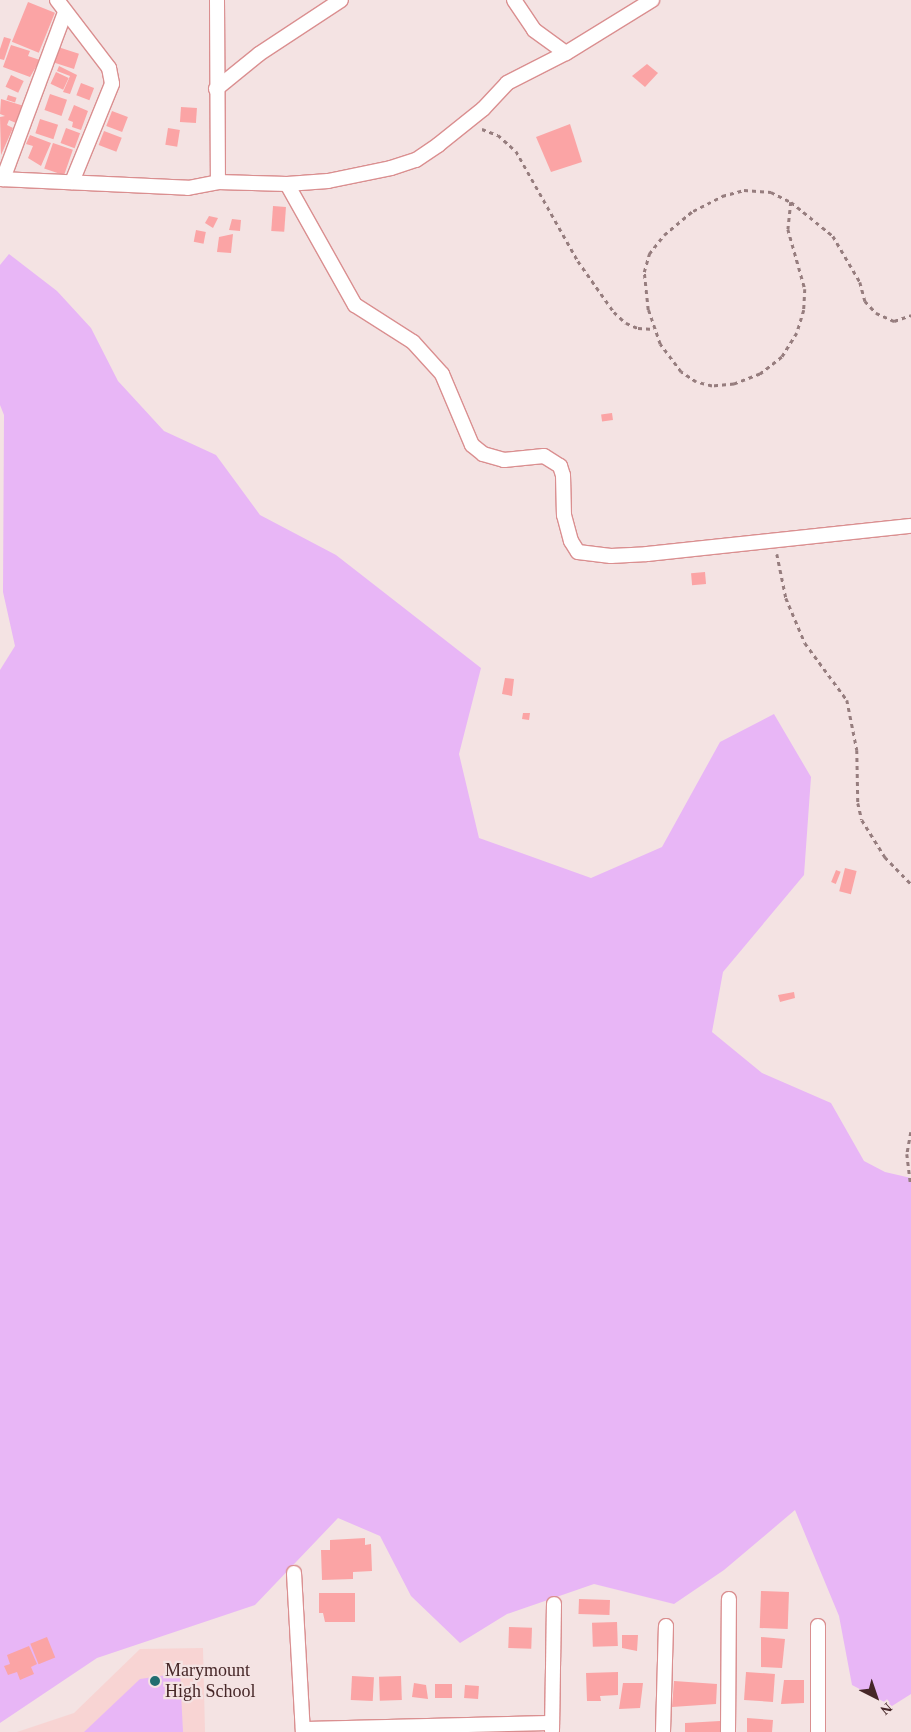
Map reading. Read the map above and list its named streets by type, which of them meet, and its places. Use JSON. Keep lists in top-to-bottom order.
{
  "places": ["Marymount High School"],
  "north": "bottom right"
}
